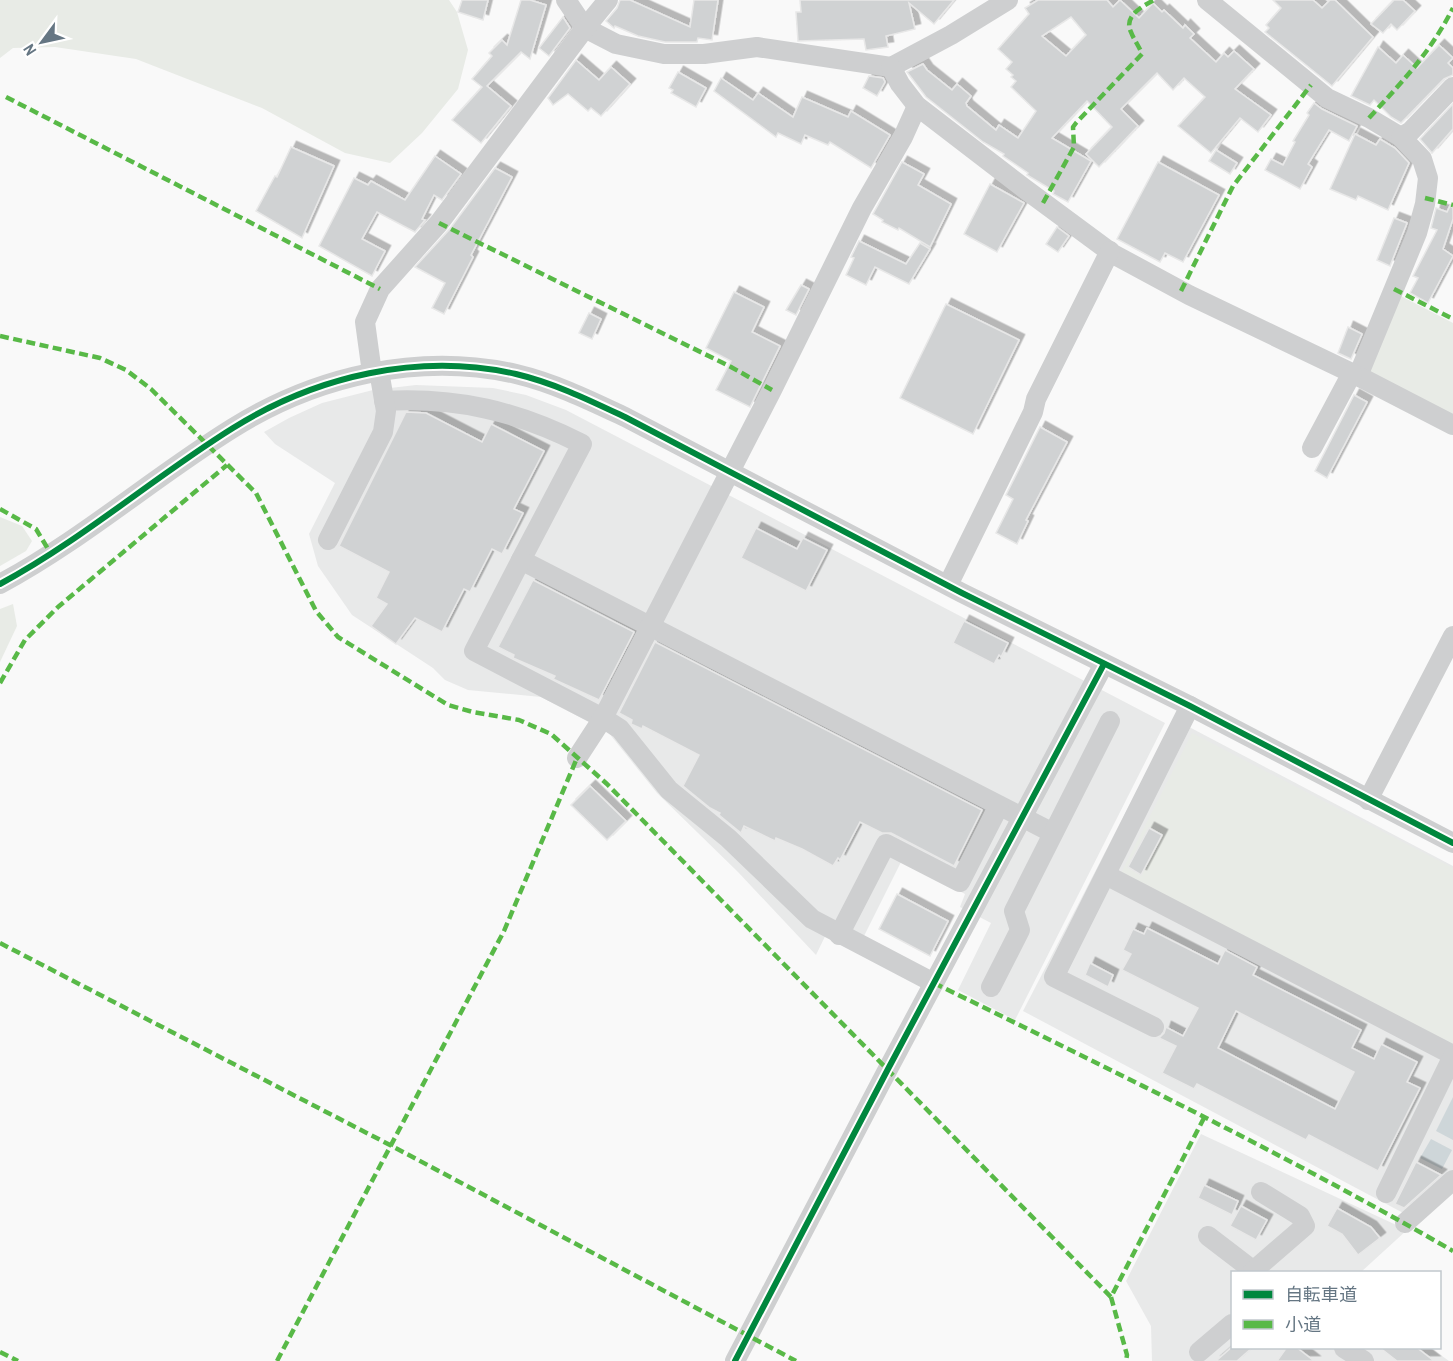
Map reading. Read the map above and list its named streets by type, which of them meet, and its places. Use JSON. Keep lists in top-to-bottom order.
{
  "legend": ["自転車道", "小道"],
  "north": "bottom left"
}
